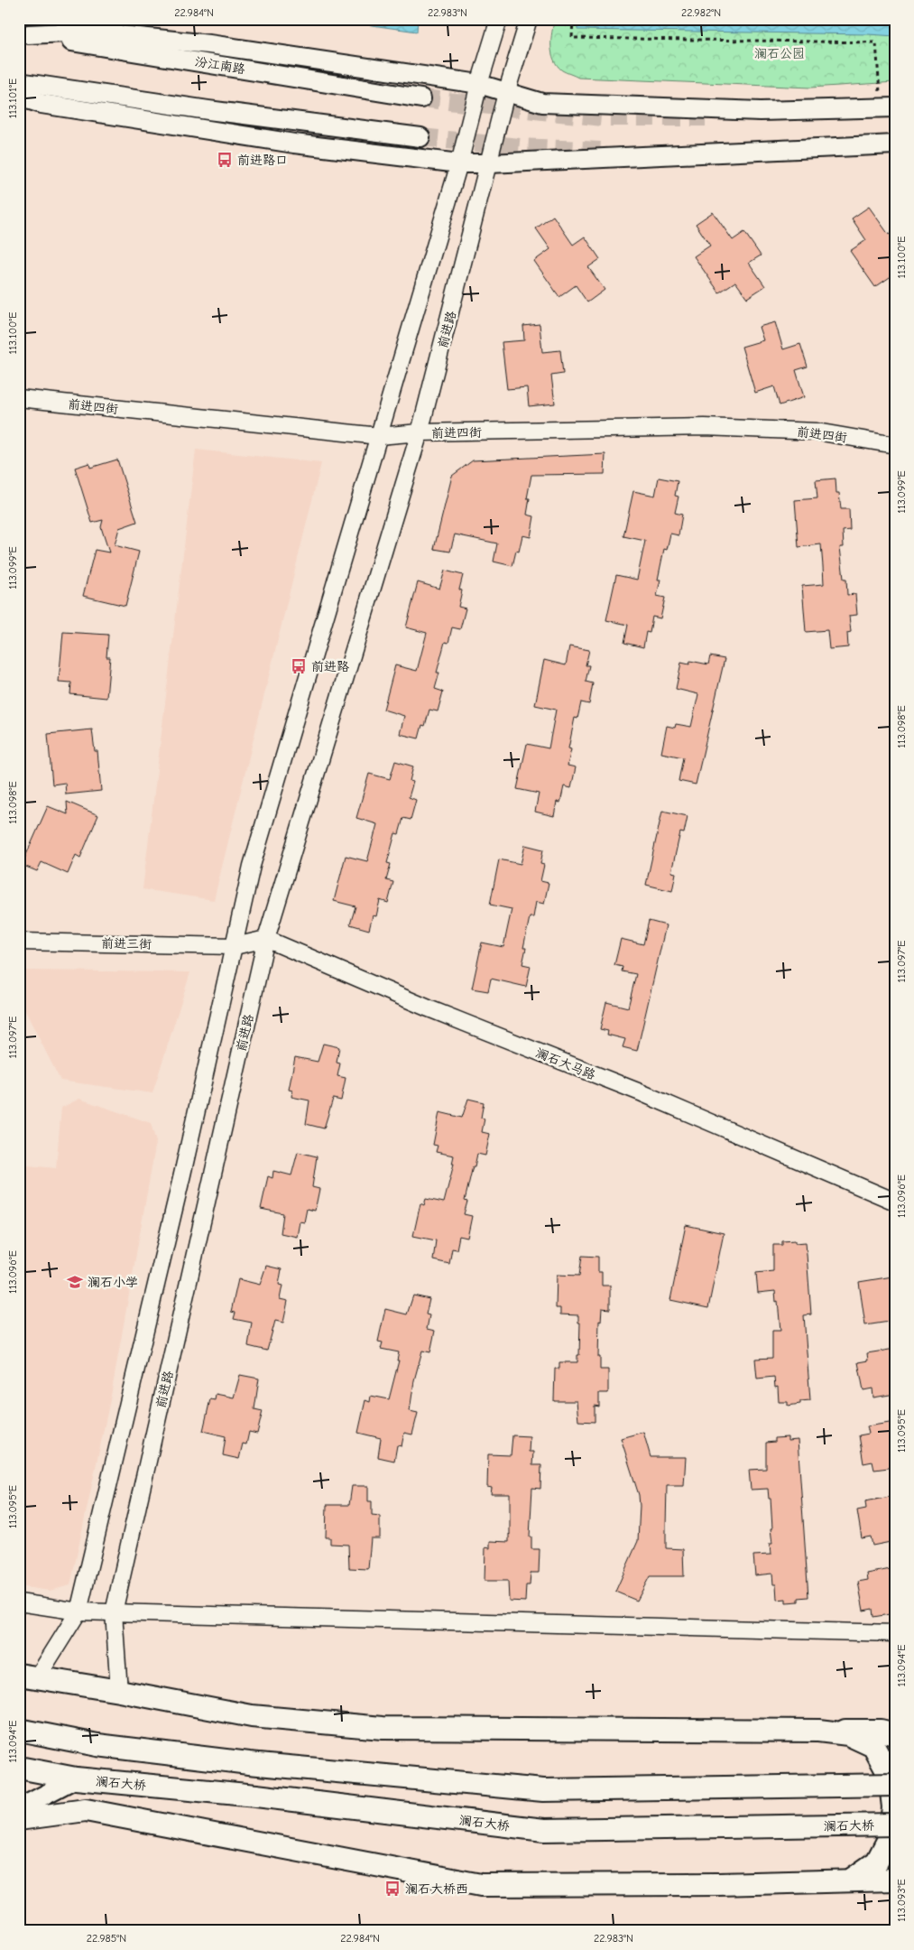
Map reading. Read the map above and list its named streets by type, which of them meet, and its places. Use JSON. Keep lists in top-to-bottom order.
{
  "streets": {
    "highway": ["澜石大桥"],
    "main road": ["汾江南路"],
    "street": [
      "前进路",
      "前进四街",
      "前进三街",
      "澜石大马路"
    ]
  },
  "crossings": [
    ["前进路", "前进四街"],
    ["前进路", "澜石大马路"]
  ],
  "parks": ["澜石公园"],
  "places": {
    "bus stop": ["前进路口", "前进路", "澜石大桥西"],
    "school or university": ["澜石小学"]
  },
  "coordinates": [
    "22.984°N",
    "22.983°N",
    "22.982°N",
    "113.101°E",
    "113.100°E",
    "113.099°E",
    "113.098°E",
    "113.097°E",
    "113.096°E",
    "113.095°E",
    "113.094°E",
    "113.093°E",
    "22.985°N"
  ]
}
